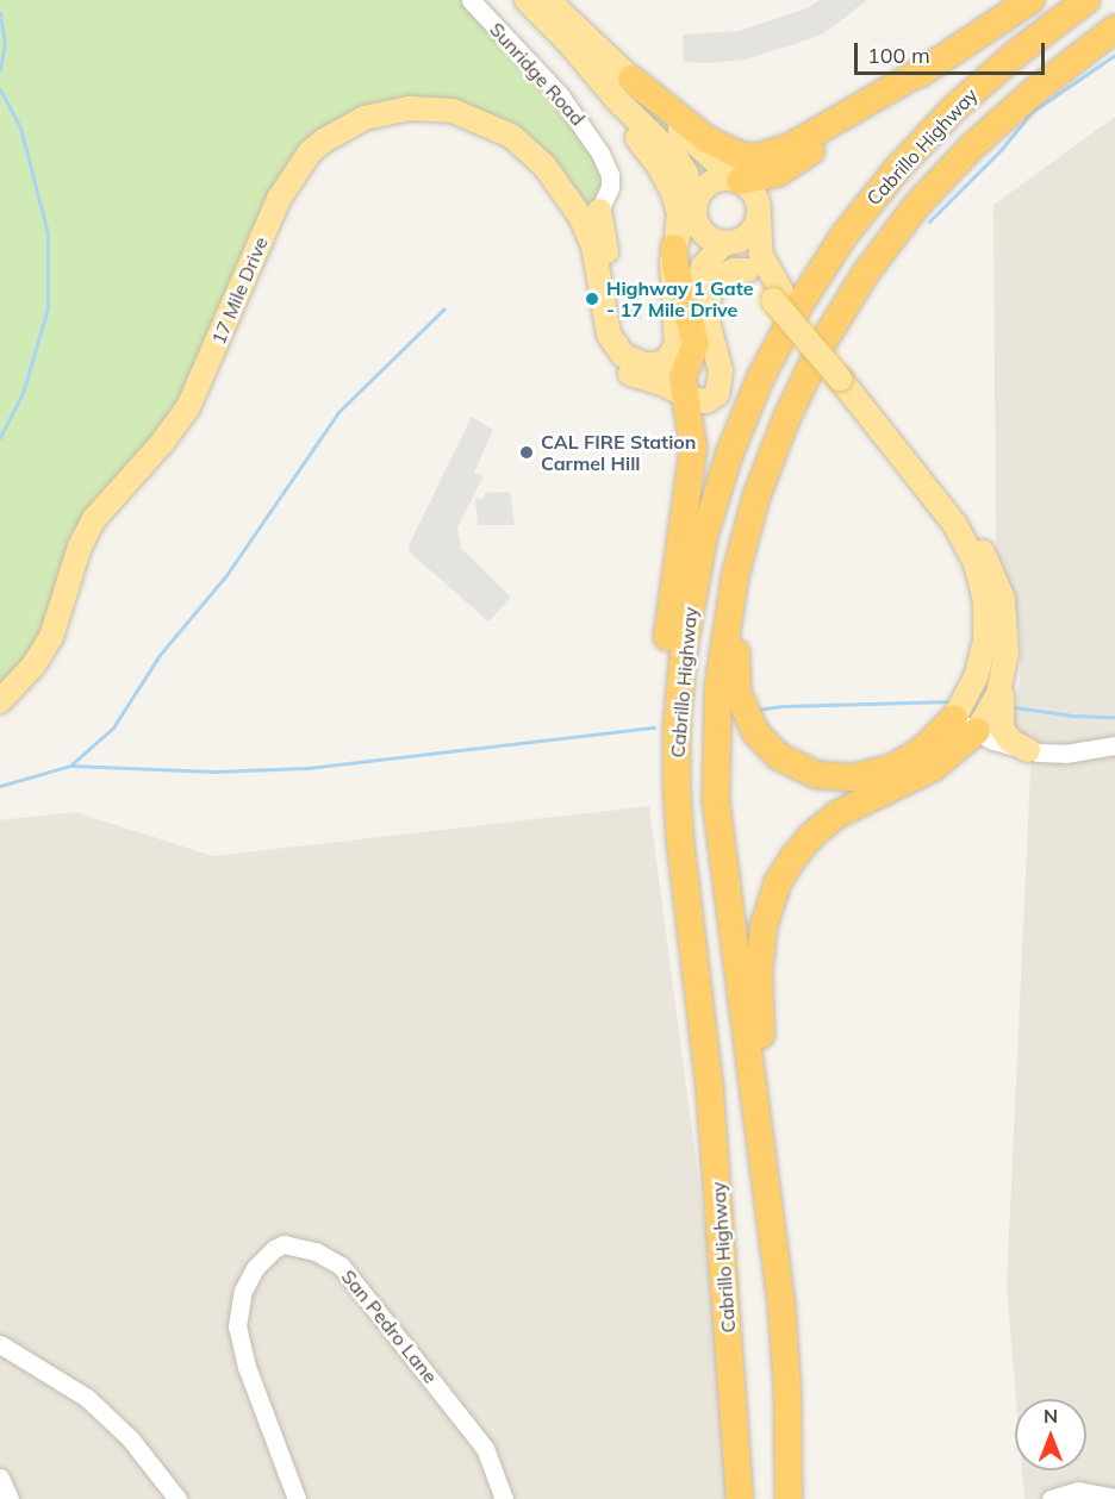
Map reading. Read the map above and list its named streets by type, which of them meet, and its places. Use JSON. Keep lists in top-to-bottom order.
{
  "streets": {
    "highway": ["Cabrillo Highway"],
    "main road": ["17 Mile Drive"],
    "street": ["Sunridge Road", "San Pedro Lane"]
  },
  "crossings": [
    ["Sunridge Road", "17 Mile Drive"]
  ],
  "places": ["Highway 1 Gate - 17 Mile Drive", "CAL FIRE Station Carmel Hill"],
  "scale_bar": "100 m",
  "north": "top"
}
